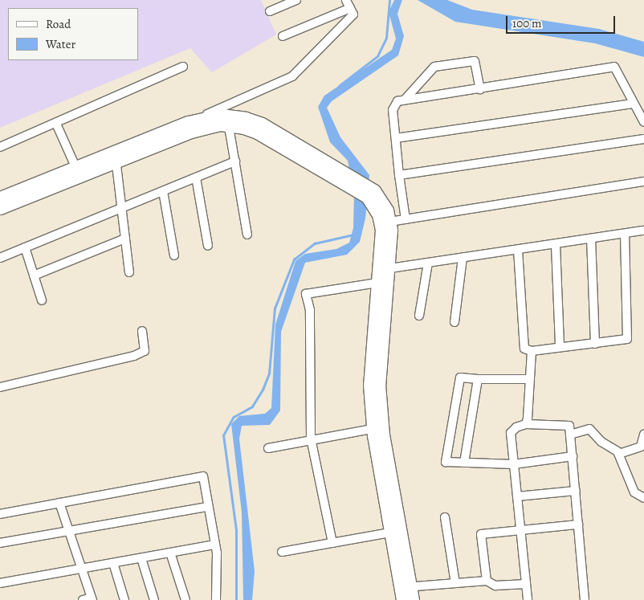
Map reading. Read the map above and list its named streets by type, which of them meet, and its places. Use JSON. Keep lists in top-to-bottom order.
{
  "legend": ["Road", "Water"],
  "scale_bar": "100 m"
}
